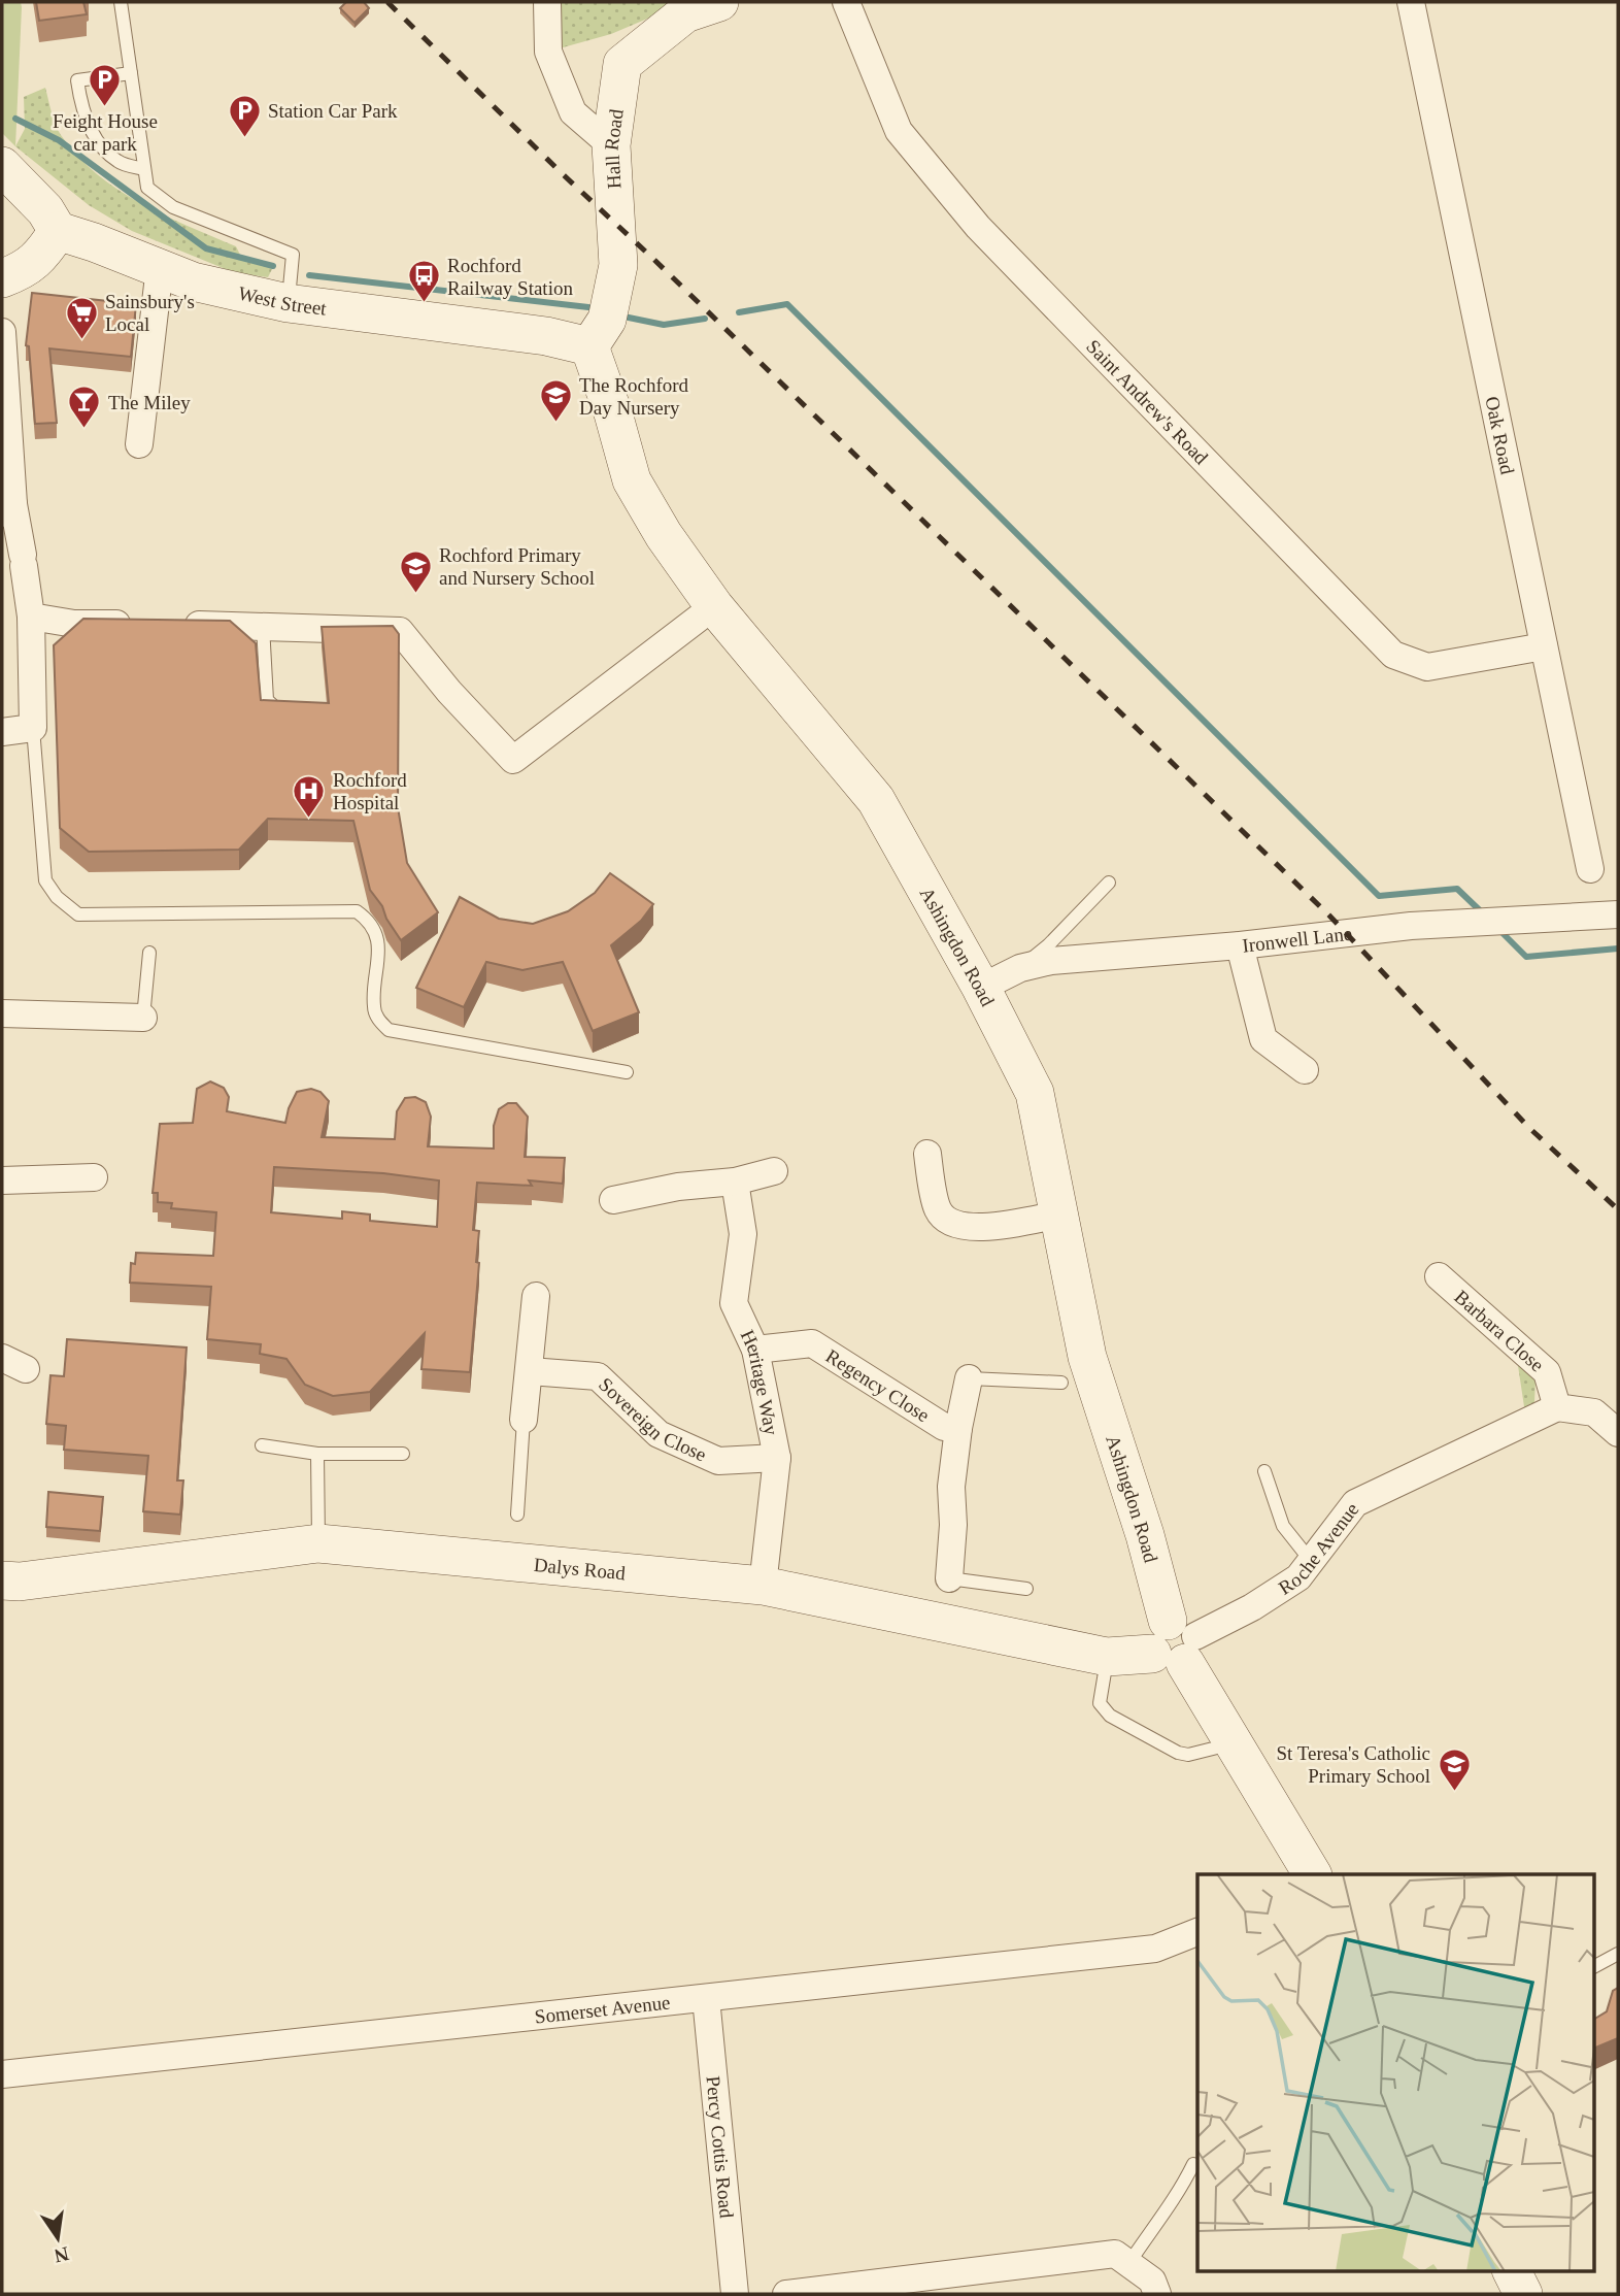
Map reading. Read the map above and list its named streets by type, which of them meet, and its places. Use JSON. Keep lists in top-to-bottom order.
{
  "streets": {
    "street": [
      "Hall Road",
      "West Street",
      "Saint Andrew's Road",
      "Oak Road",
      "Ironwell Lane",
      "Ashingdon Road",
      "Barbara Close",
      "Heritage Way",
      "Regency Close",
      "Sovereign Close",
      "Roche Avenue",
      "Dalys Road",
      "Somerset Avenue",
      "Percy Cottis Road"
    ]
  },
  "crossings": [
    ["Hall Road", "West Street"],
    ["Hall Road", "Ashingdon Road"],
    ["West Street", "Ashingdon Road"],
    ["Saint Andrew's Road", "Oak Road"],
    ["Ironwell Lane", "Ashingdon Road"],
    ["Ashingdon Road", "Roche Avenue"],
    ["Ashingdon Road", "Dalys Road"],
    ["Barbara Close", "Roche Avenue"],
    ["Heritage Way", "Regency Close"],
    ["Heritage Way", "Sovereign Close"],
    ["Heritage Way", "Dalys Road"],
    ["Roche Avenue", "Dalys Road"],
    ["Somerset Avenue", "Percy Cottis Road"]
  ],
  "places": {
    "parking": ["Feight House car park", "Station Car Park"],
    "bus stop": ["Rochford Railway Station"],
    "supermarket": ["Sainsbury's Local"],
    "school or university": ["The Rochford Day Nursery", "Rochford Primary and Nursery School", "St Teresa's Catholic Primary School"],
    "bar": ["The Miley"],
    "hospital": ["Rochford Hospital"]
  },
  "north": "bottom"
}
